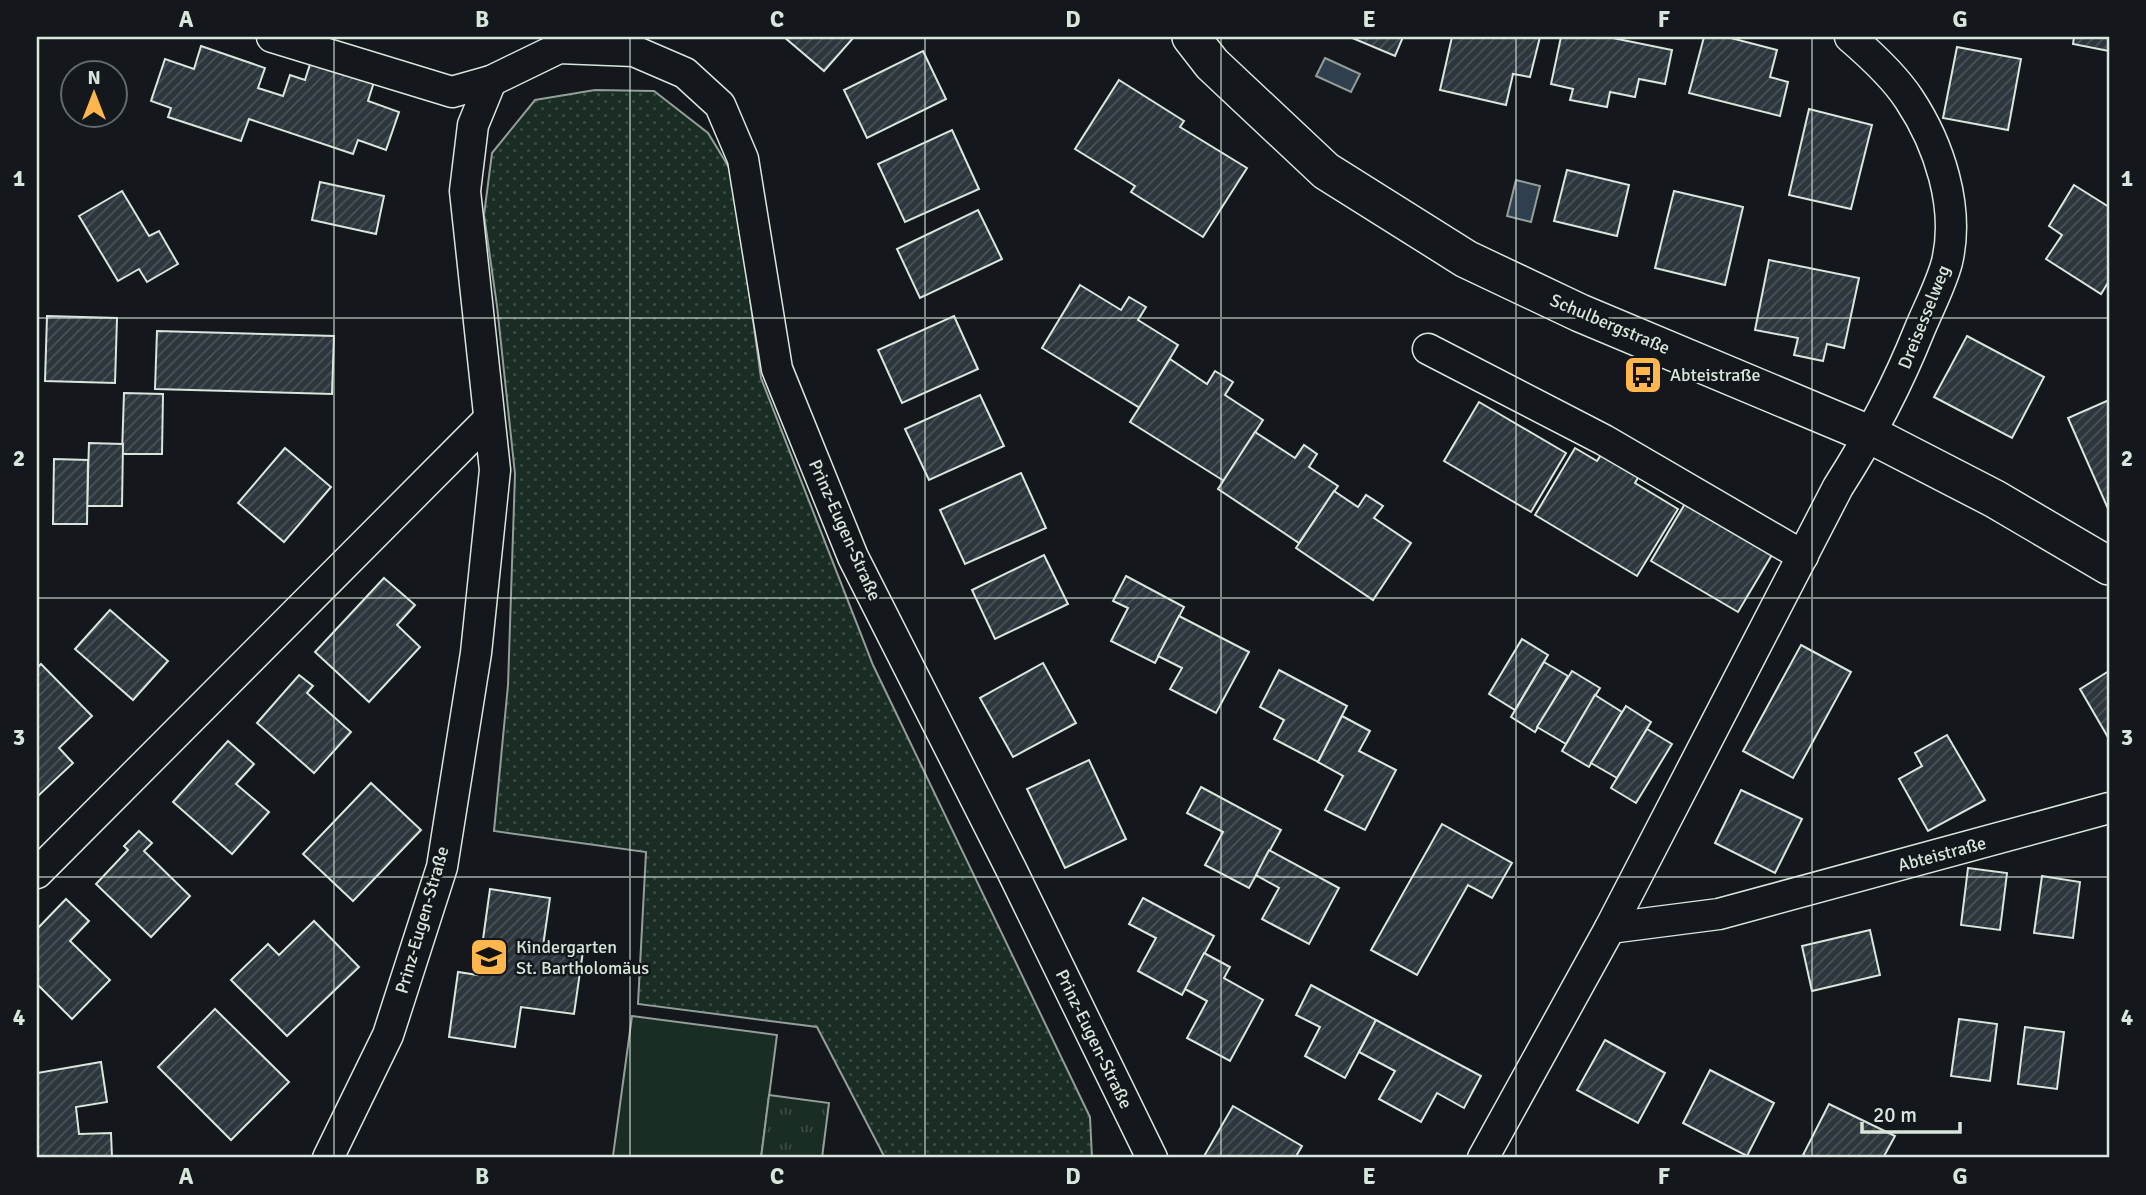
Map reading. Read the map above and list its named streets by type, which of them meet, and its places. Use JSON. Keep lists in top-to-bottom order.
{
  "streets": {
    "street": [
      "Dreisesselweg",
      "Schulbergstraße",
      "Prinz-Eugen-Straße",
      "Abteistraße"
    ]
  },
  "crossings": [
    ["Dreisesselweg", "Schulbergstraße"]
  ],
  "places": {
    "bus stop": ["Abteistraße"],
    "school or university": ["Kindergarten St. Bartholomäus"]
  },
  "scale_bar": "20 m",
  "north": "top",
  "grid": {
    "columns": [
      "A",
      "B",
      "C",
      "D",
      "E",
      "F",
      "G"
    ],
    "rows": [
      "1",
      "2",
      "3",
      "4"
    ]
  }
}
